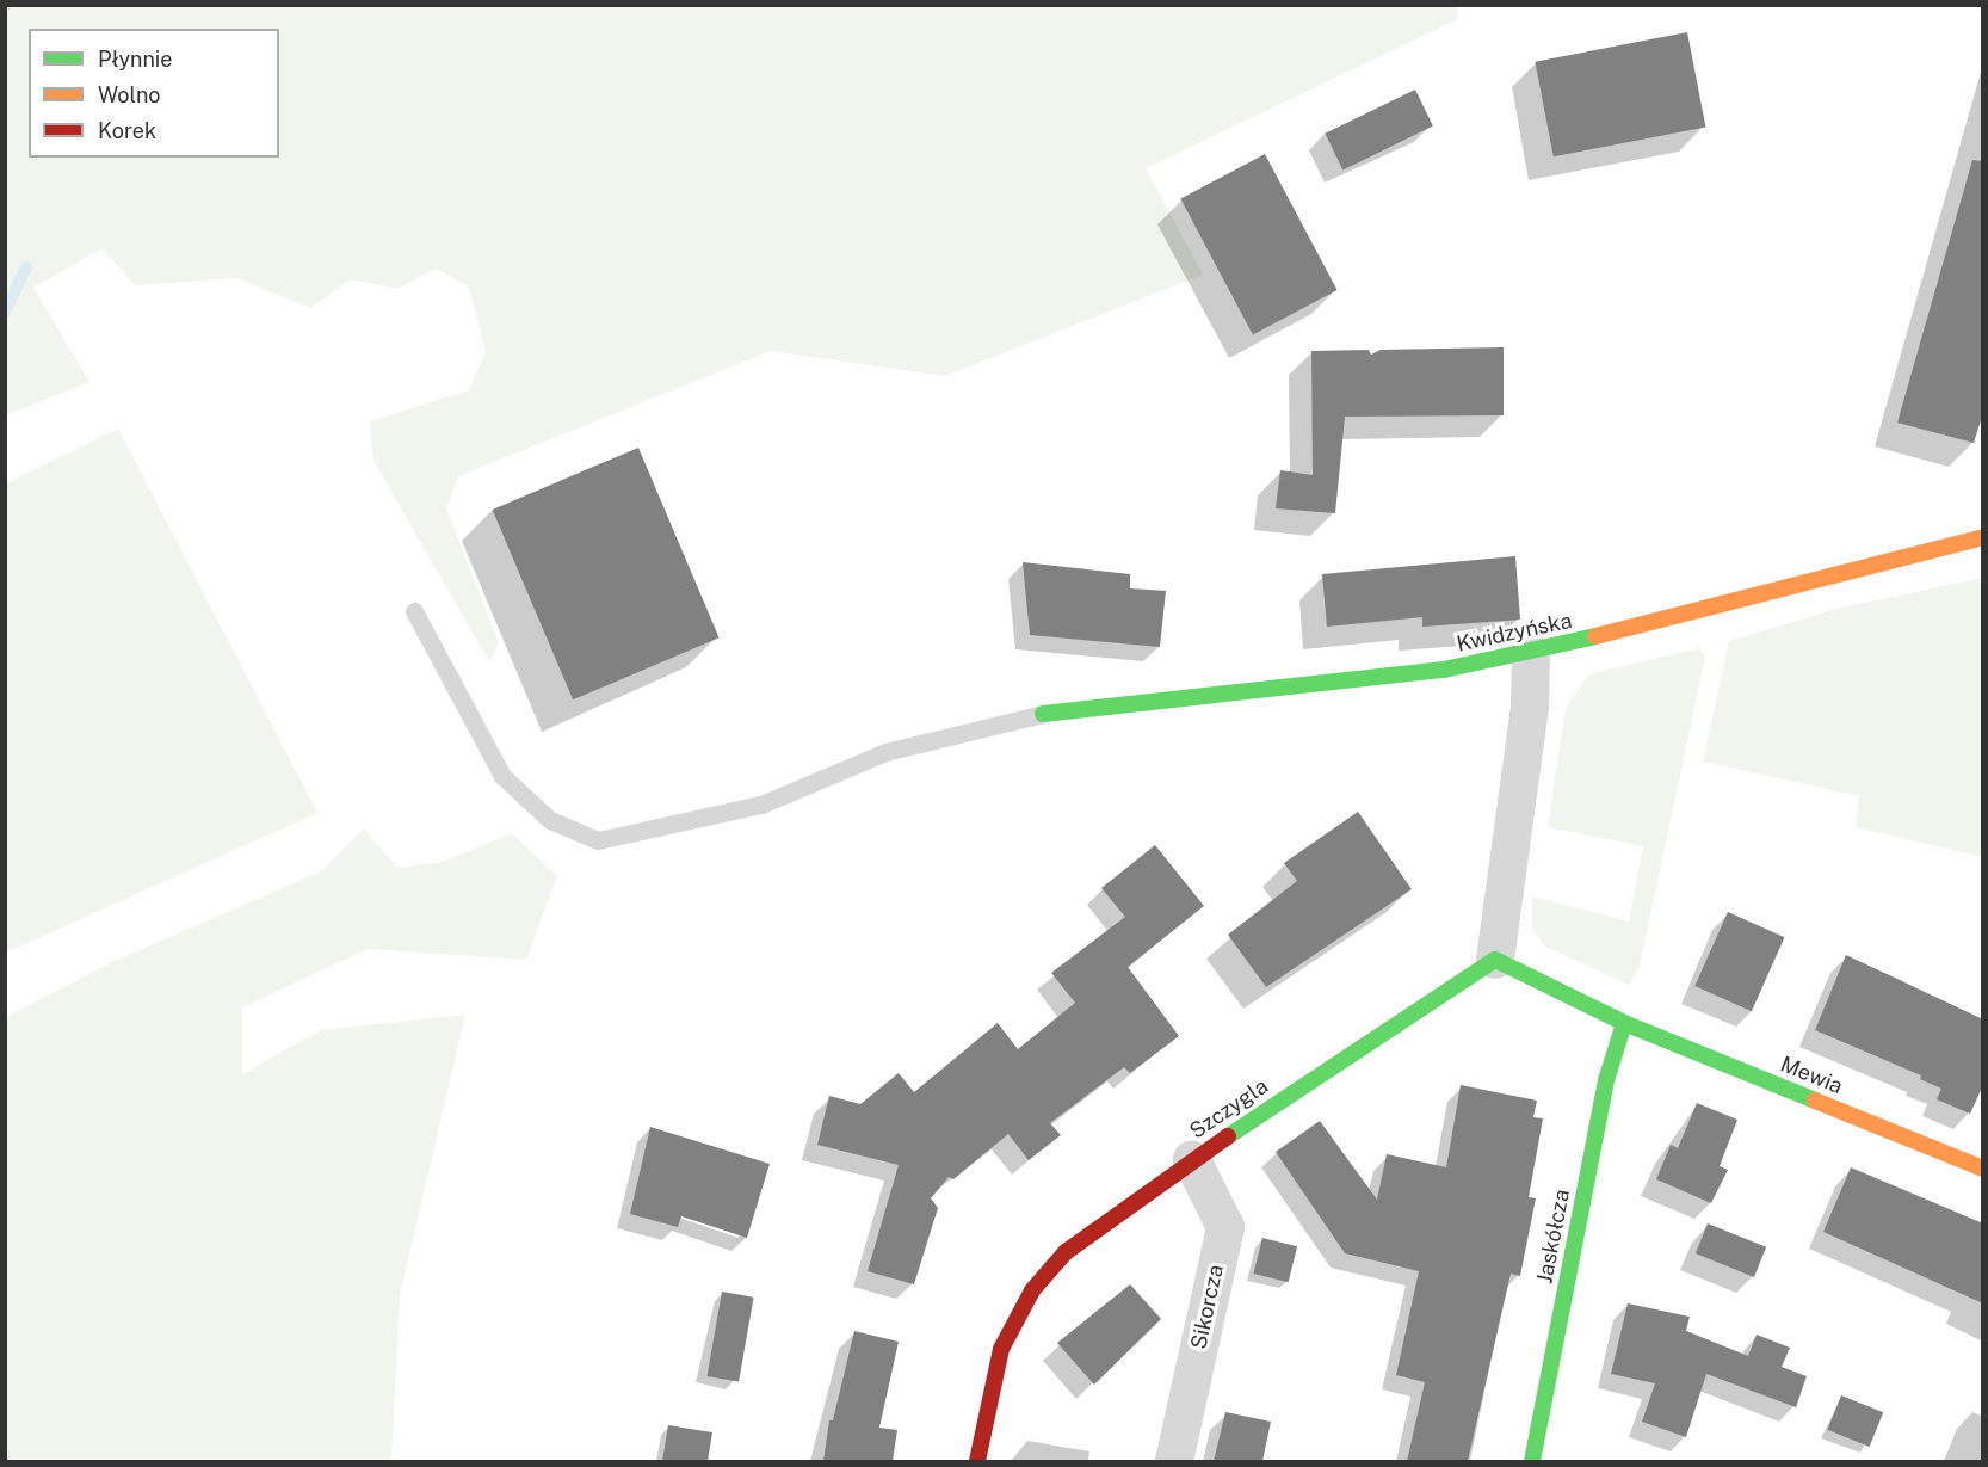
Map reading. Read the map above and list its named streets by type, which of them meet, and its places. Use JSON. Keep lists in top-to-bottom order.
{
  "streets": {
    "street": [
      "Kwidzyńska",
      "Mewia",
      "Szczygla",
      "Jaskółcza",
      "Sikorcza"
    ]
  },
  "crossings": [
    ["Mewia", "Jaskółcza"],
    ["Szczygla", "Sikorcza"]
  ],
  "legend": ["Płynnie", "Wolno", "Korek"]
}
